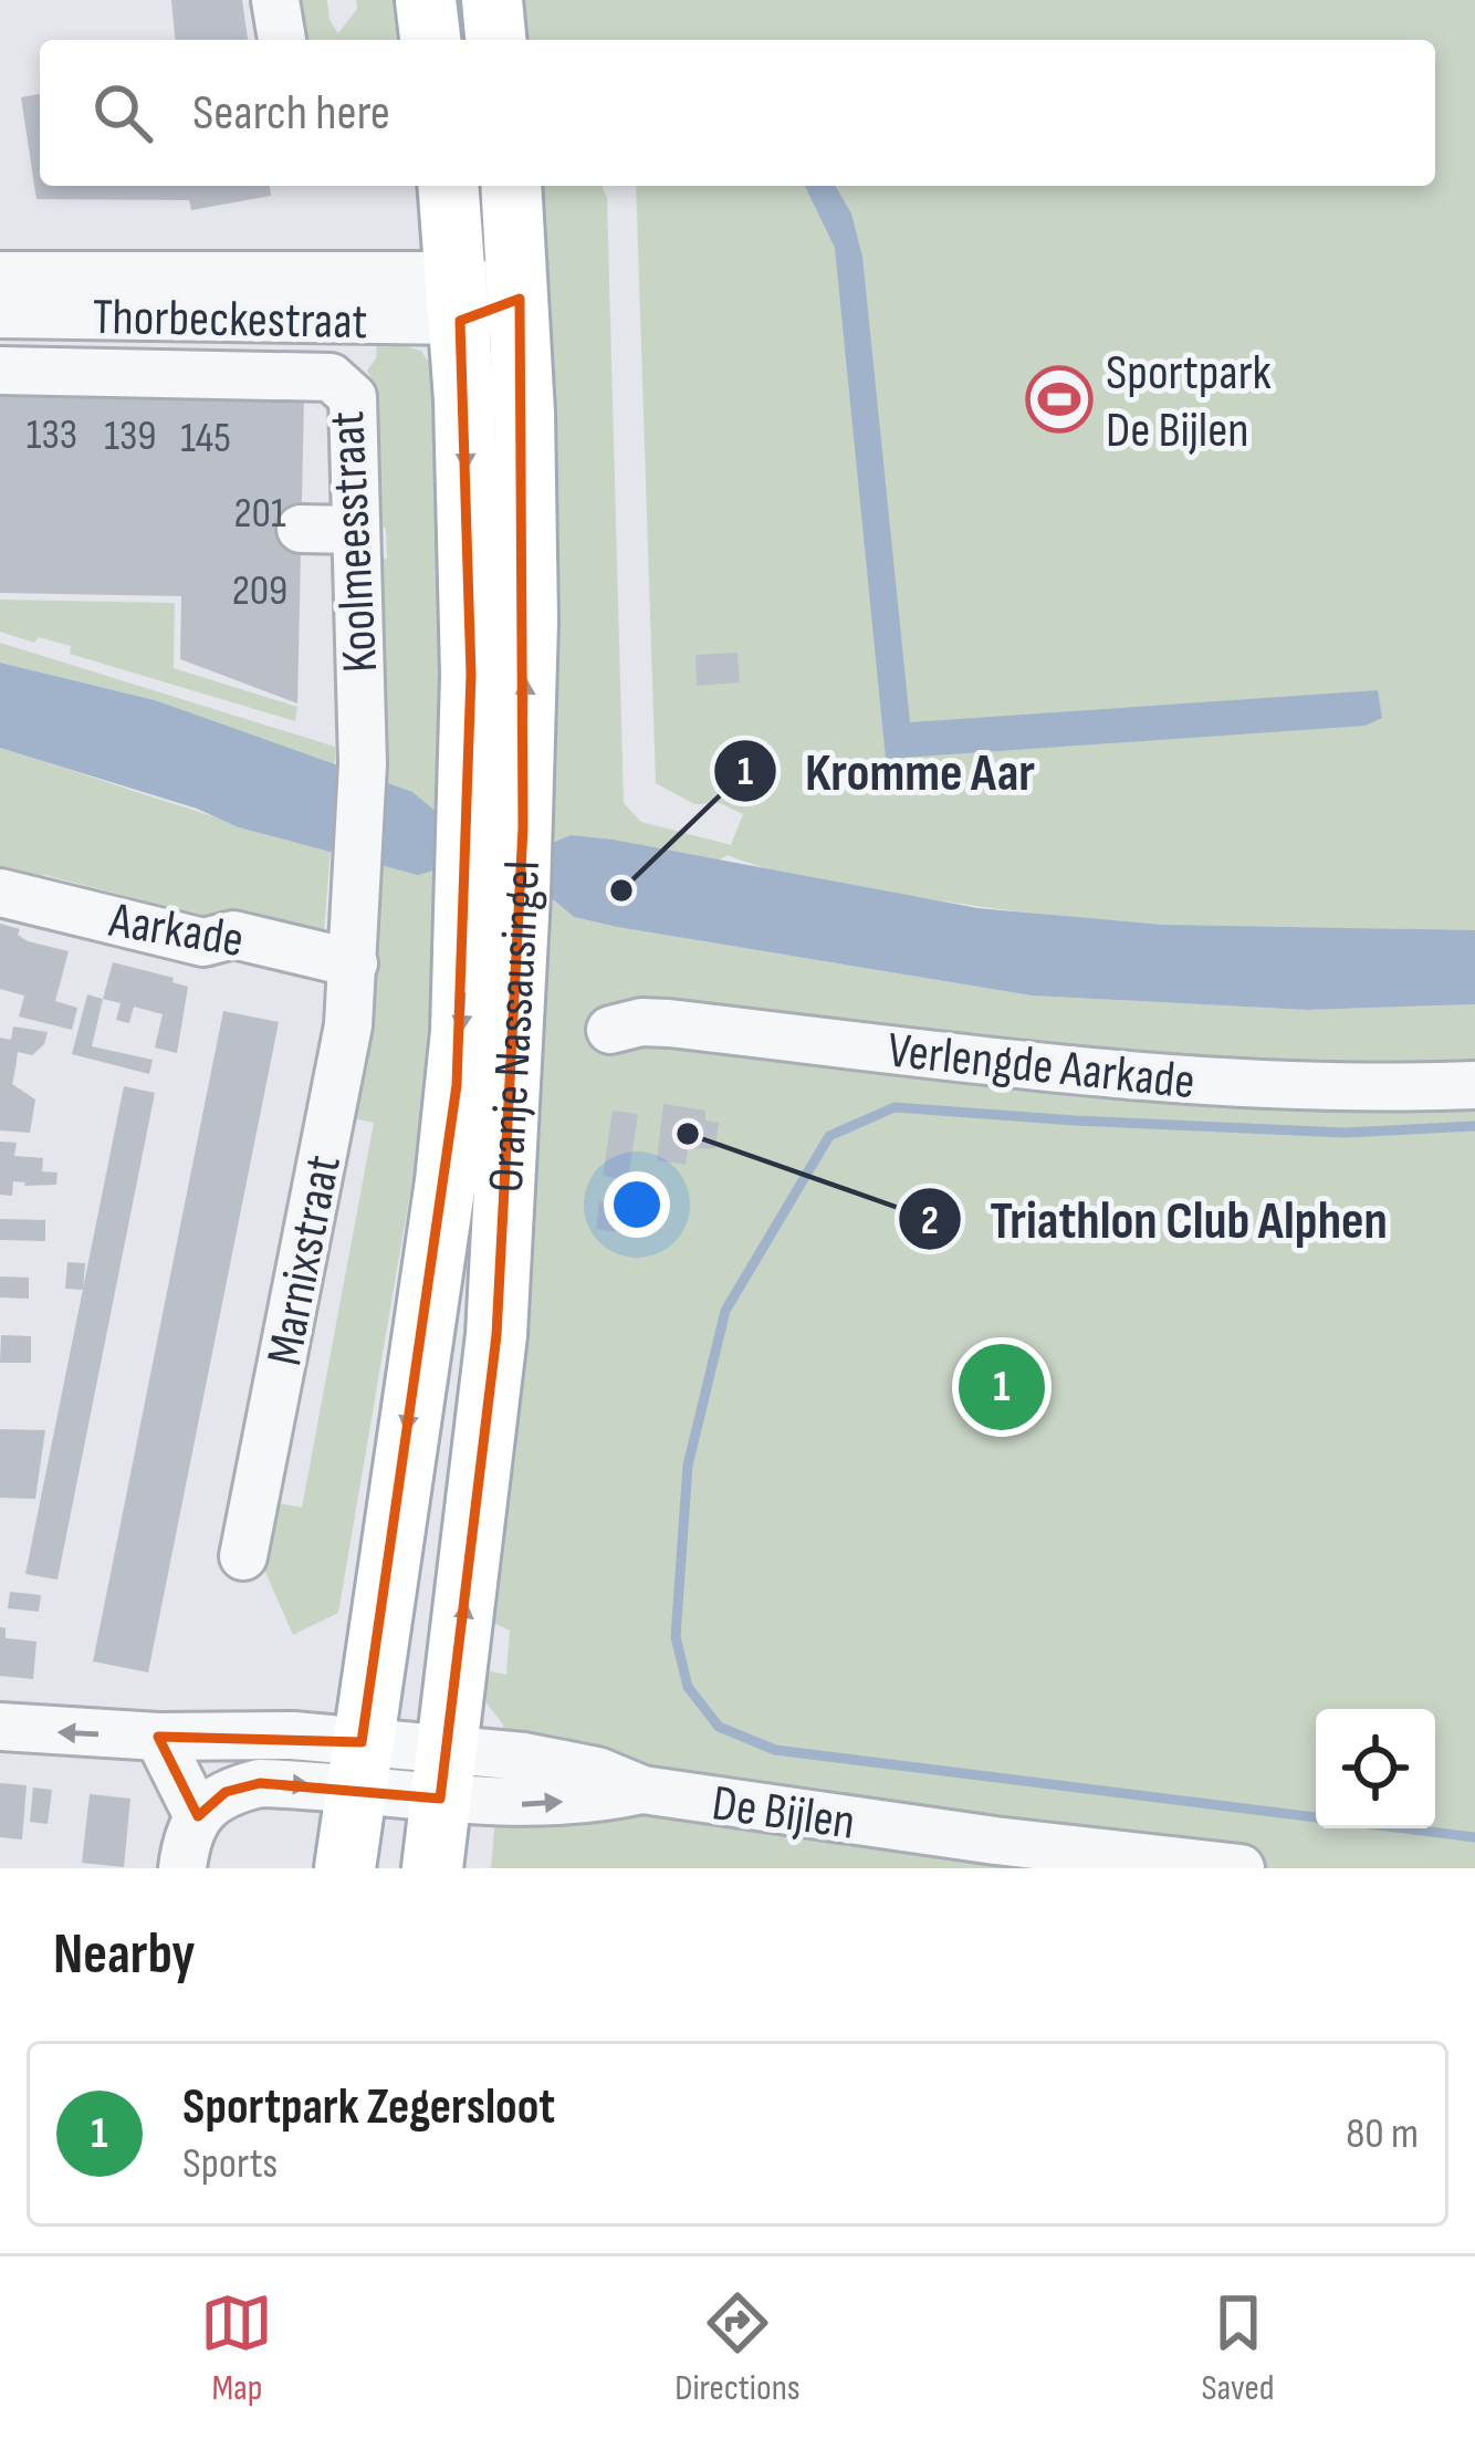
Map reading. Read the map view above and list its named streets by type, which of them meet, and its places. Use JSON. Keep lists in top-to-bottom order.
{
  "streets": {
    "main road": ["Oranje Nassausingel"],
    "street": [
      "Thorbeckestraat",
      "Koolmeesstraat",
      "Aarkade",
      "Verlengde Aarkade",
      "Marnixstraat",
      "De Bijlen"
    ]
  },
  "crossings": [
    ["Thorbeckestraat", "Oranje Nassausingel"],
    ["Koolmeesstraat", "Aarkade"],
    ["Koolmeesstraat", "Marnixstraat"],
    ["Aarkade", "Marnixstraat"],
    ["Oranje Nassausingel", "De Bijlen"]
  ],
  "places": {
    "sports": ["Sportpark De Bijlen"],
    "other": ["Kromme Aar", "Triathlon Club Alphen"]
  },
  "house_numbers": [
    "133",
    "139",
    "145",
    "201",
    "209"
  ],
  "page": {
    "search": "Search here",
    "pins": "1",
    "heading": "Nearby",
    "list": [
      {
        "mark": "1",
        "name": "Sportpark Zegersloot",
        "note": "Sports",
        "value": "80 m"
      }
    ],
    "nav": ["Map", "Directions", "Saved"]
  }
}
